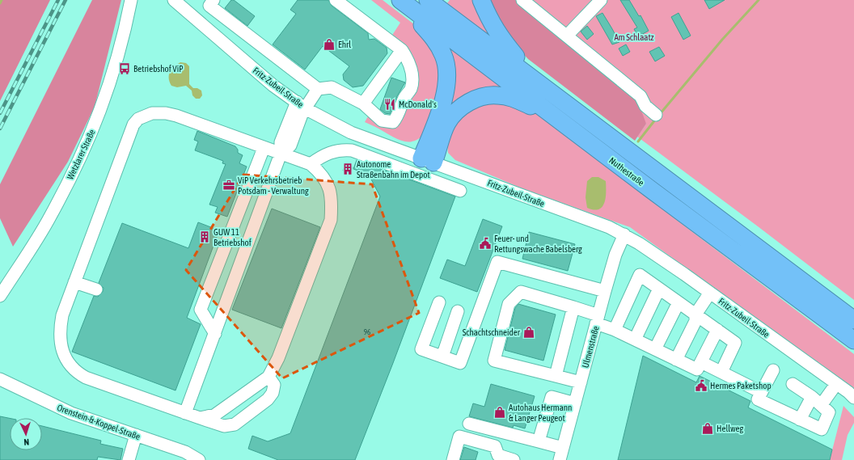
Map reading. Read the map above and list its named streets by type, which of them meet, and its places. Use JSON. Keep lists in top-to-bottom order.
{
  "streets": {
    "highway": ["Nuthestraße"],
    "street": [
      "Fritz-Zubeil-Straße",
      "Wetzlarer Straße",
      "Ulmenstraße",
      "Orenstein-&-Koppel-Straße"
    ]
  },
  "crossings": [
    ["Fritz-Zubeil-Straße", "Ulmenstraße"]
  ],
  "parks": ["Am Schlaatz"],
  "places": {
    "shop": [
      "Ehrl",
      "Schachtschneider",
      "Autohaus Hermann & Langer Peugeot",
      "Hellweg"
    ],
    "bus stop": ["Betriebshof ViP"],
    "restaurant": ["McDonald's"],
    "building": ["Autonome Straßenbahn im Depot", "GUW 11 Betriebshof"],
    "office": ["ViP Verkehrsbetrieb Potsdam - Verwaltung"],
    "public building": ["Feuer- und Rettungswache Babelsberg", "Hermes Paketshop"]
  },
  "house_numbers": ["96"],
  "north": "bottom"
}
